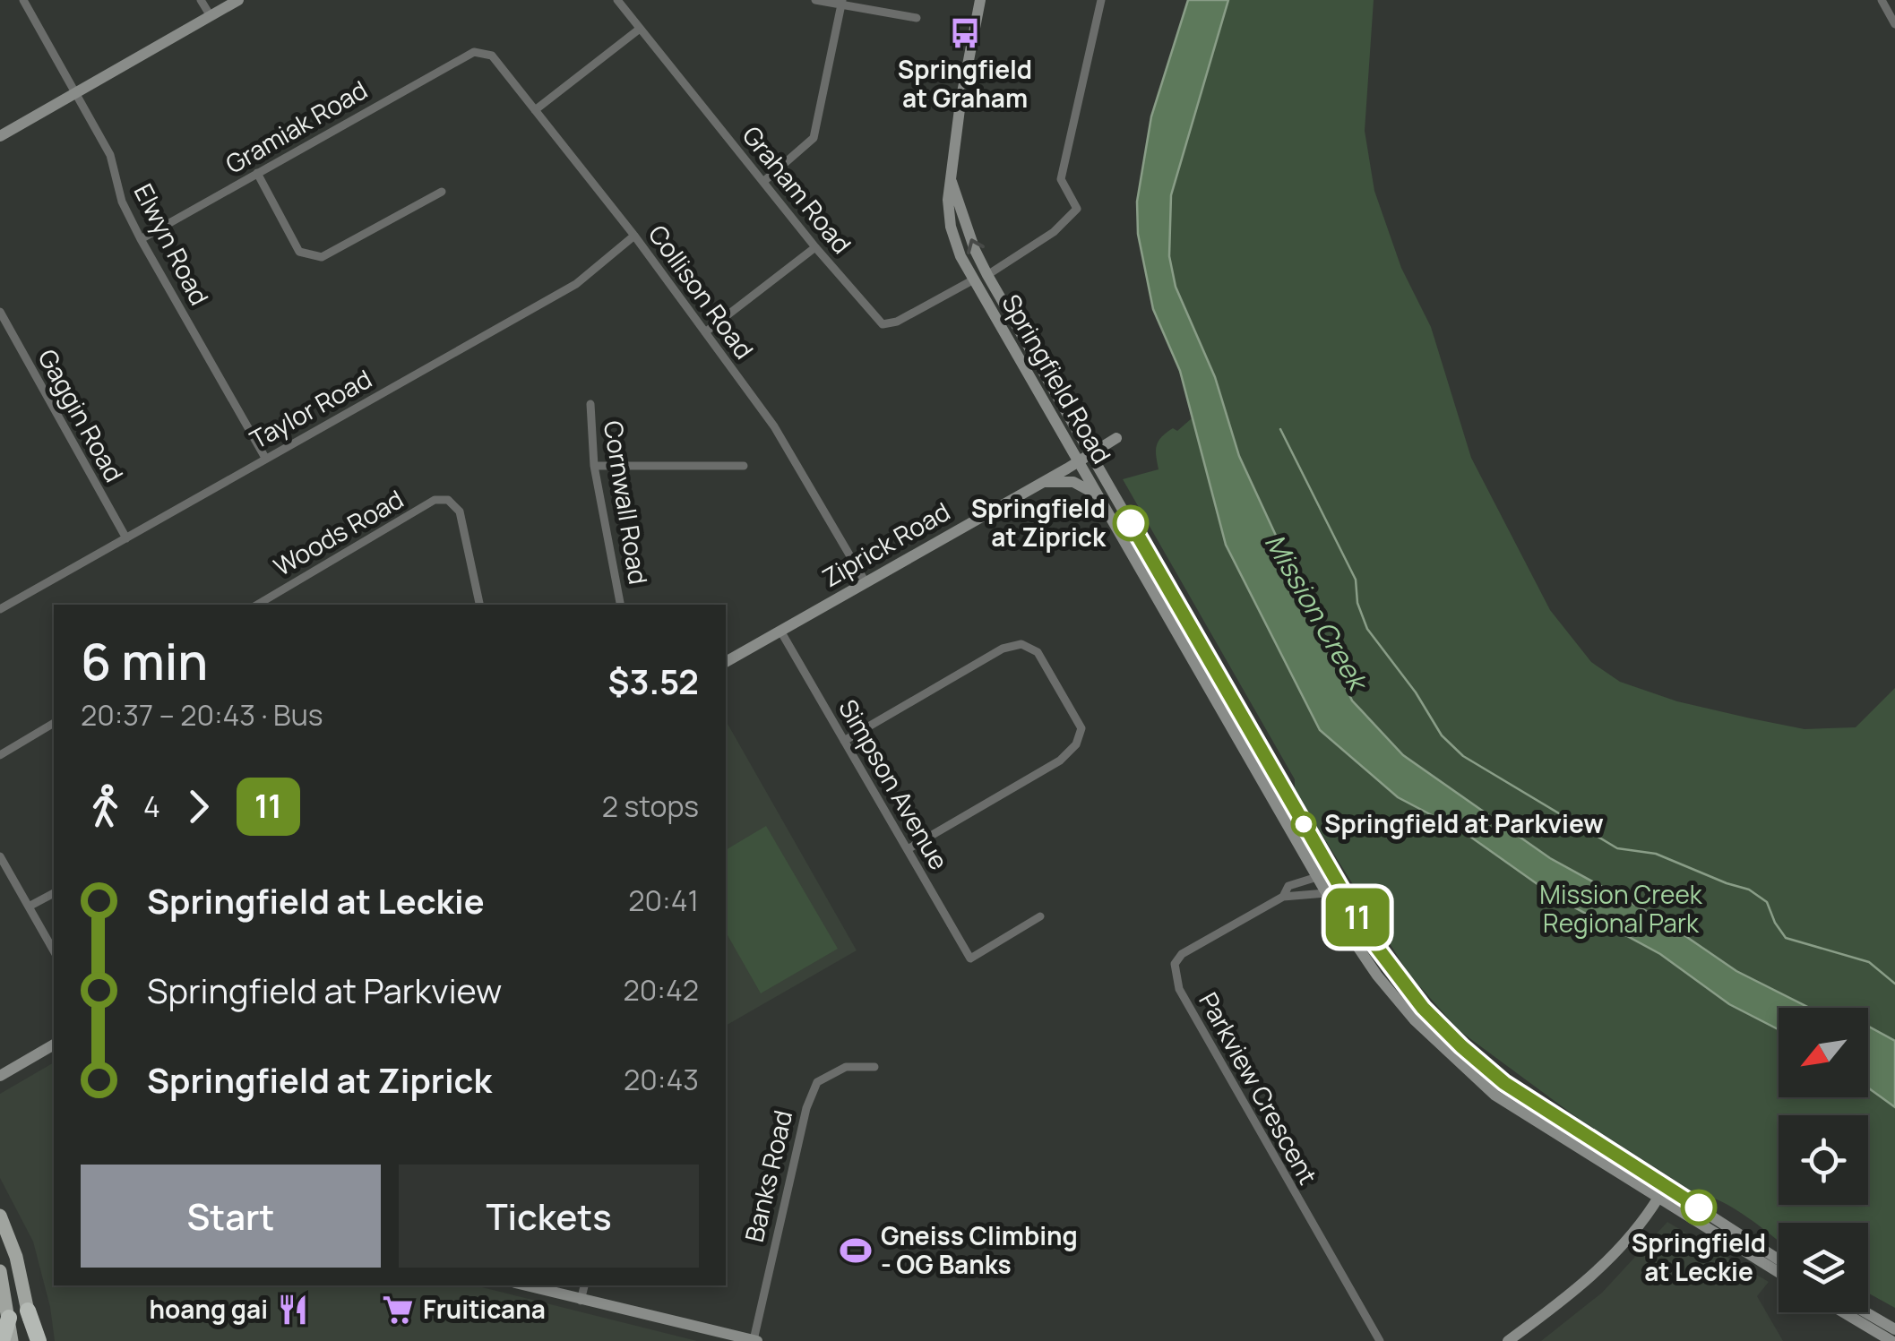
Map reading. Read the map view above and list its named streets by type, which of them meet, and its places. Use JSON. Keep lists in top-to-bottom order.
{
  "streets": {
    "main road": ["Springfield Road", "Ziprick Road"],
    "street": [
      "Gramiak Road",
      "Graham Road",
      "Elwyn Road",
      "Collison Road",
      "Taylor Road",
      "Gaggin Road",
      "Cornwall Road",
      "Woods Road",
      "Simpson Avenue",
      "Parkview Crescent",
      "Banks Road"
    ]
  },
  "crossings": [
    ["Gramiak Road", "Elwyn Road"],
    ["Gramiak Road", "Collison Road"],
    ["Graham Road", "Springfield Road"],
    ["Elwyn Road", "Taylor Road"],
    ["Collison Road", "Taylor Road"],
    ["Collison Road", "Ziprick Road"],
    ["Springfield Road", "Ziprick Road"],
    ["Springfield Road", "Parkview Crescent"],
    ["Taylor Road", "Gaggin Road"],
    ["Ziprick Road", "Simpson Avenue"]
  ],
  "water": ["Mission Creek"],
  "parks": ["Mission Creek Regional Park"],
  "places": {
    "bus stop": ["Springfield at Graham"],
    "other": ["Springfield at Ziprick", "Springfield at Parkview", "Springfield at Leckie"],
    "sports": ["Gneiss Climbing - OG Banks"],
    "restaurant": ["hoang gai"],
    "supermarket": ["Fruiticana"]
  },
  "lines": ["bus line 11"],
  "north": "bottom left",
  "page": {
    "on_map": "11",
    "heading": ["6 min", "20:37 – 20:43 · Bus", "$3.52"],
    "legs": ["4", "11", "2 stops"],
    "list": [
      {
        "name": "Springfield at Leckie",
        "value": "20:41"
      },
      {
        "name": "Springfield at Parkview",
        "value": "20:42"
      },
      {
        "name": "Springfield at Ziprick",
        "value": "20:43"
      }
    ],
    "buttons": ["Start", "Tickets"]
  }
}
